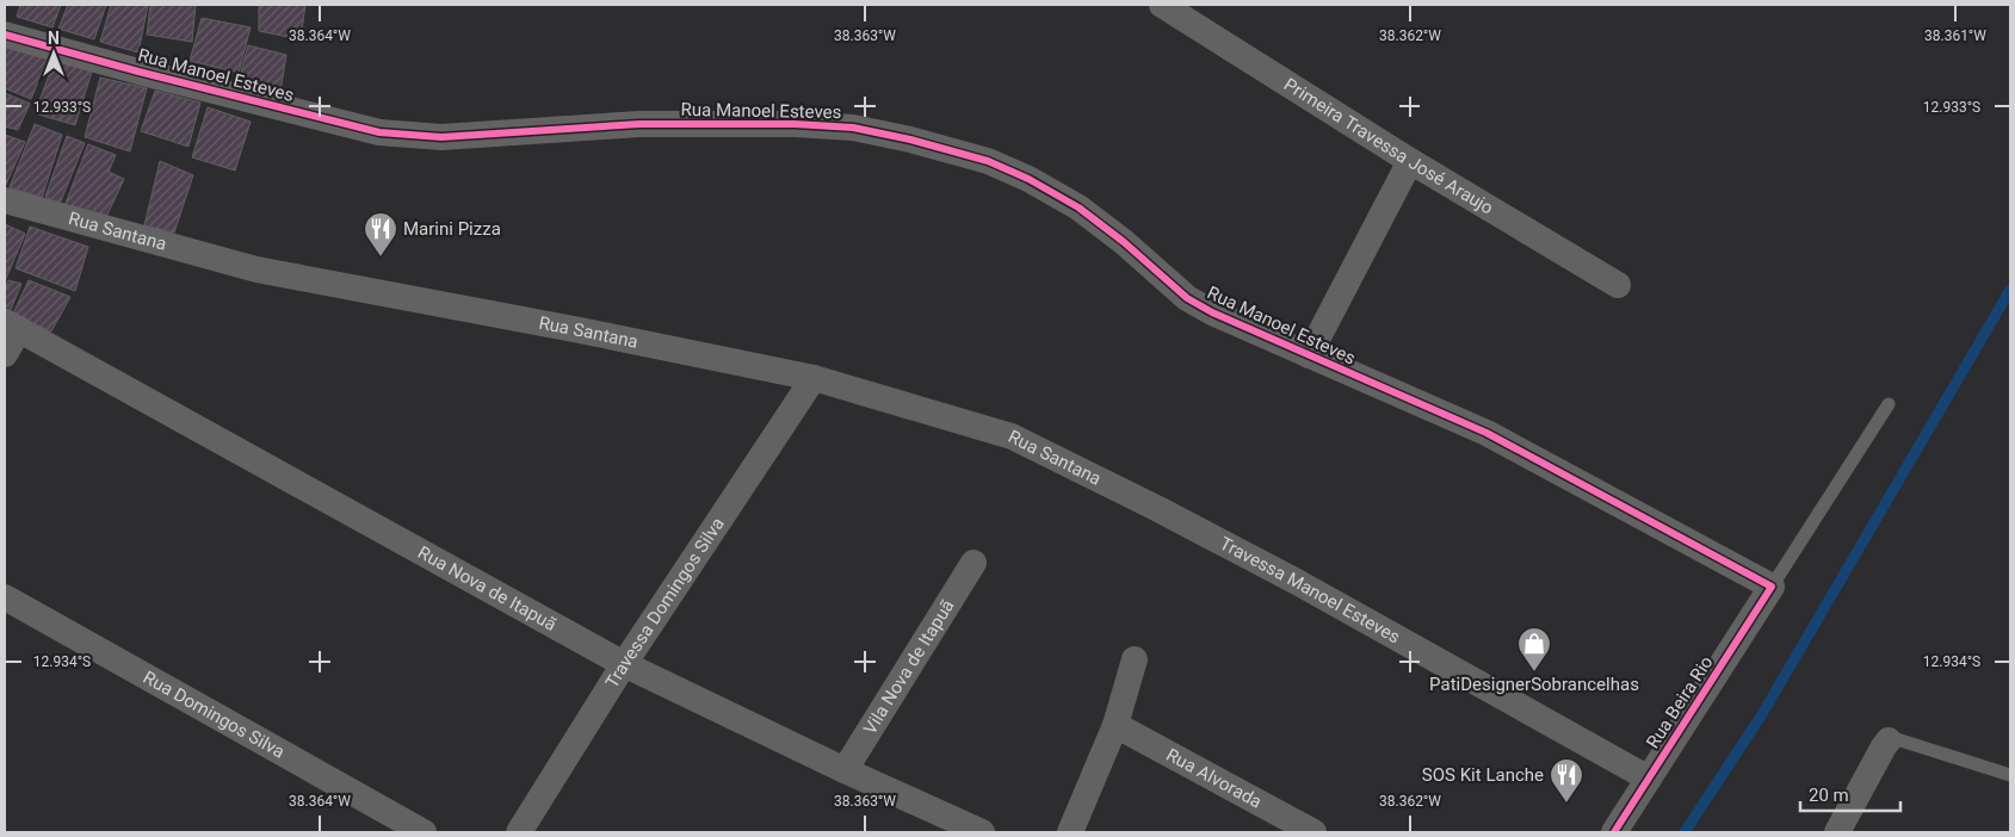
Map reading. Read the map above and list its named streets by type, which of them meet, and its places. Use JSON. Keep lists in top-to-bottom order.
{
  "streets": {
    "street": [
      "Rua Manoel Esteves",
      "Primeira Travessa José Araujo",
      "Rua Santana",
      "Rua Nova de Itapuã",
      "Travessa Manoel Esteves",
      "Travessa Domingos Silva",
      "Vila Nova de Itapuã",
      "Rua Beira Rio",
      "Rua Domingos Silva",
      "Rua Alvorada"
    ]
  },
  "crossings": [
    ["Rua Manoel Esteves", "Rua Beira Rio"],
    ["Rua Santana", "Travessa Manoel Esteves"],
    ["Rua Santana", "Travessa Domingos Silva"],
    ["Rua Nova de Itapuã", "Travessa Domingos Silva"],
    ["Rua Nova de Itapuã", "Vila Nova de Itapuã"],
    ["Travessa Manoel Esteves", "Rua Beira Rio"]
  ],
  "places": {
    "restaurant": ["Marini Pizza", "SOS Kit Lanche"],
    "shop": ["PatiDesignerSobrancelhas"]
  },
  "scale_bar": "20 m",
  "north": "top",
  "coordinates": [
    "38.364°W",
    "38.363°W",
    "38.362°W",
    "38.361°W",
    "12.933°S",
    "12.934°S"
  ]
}
